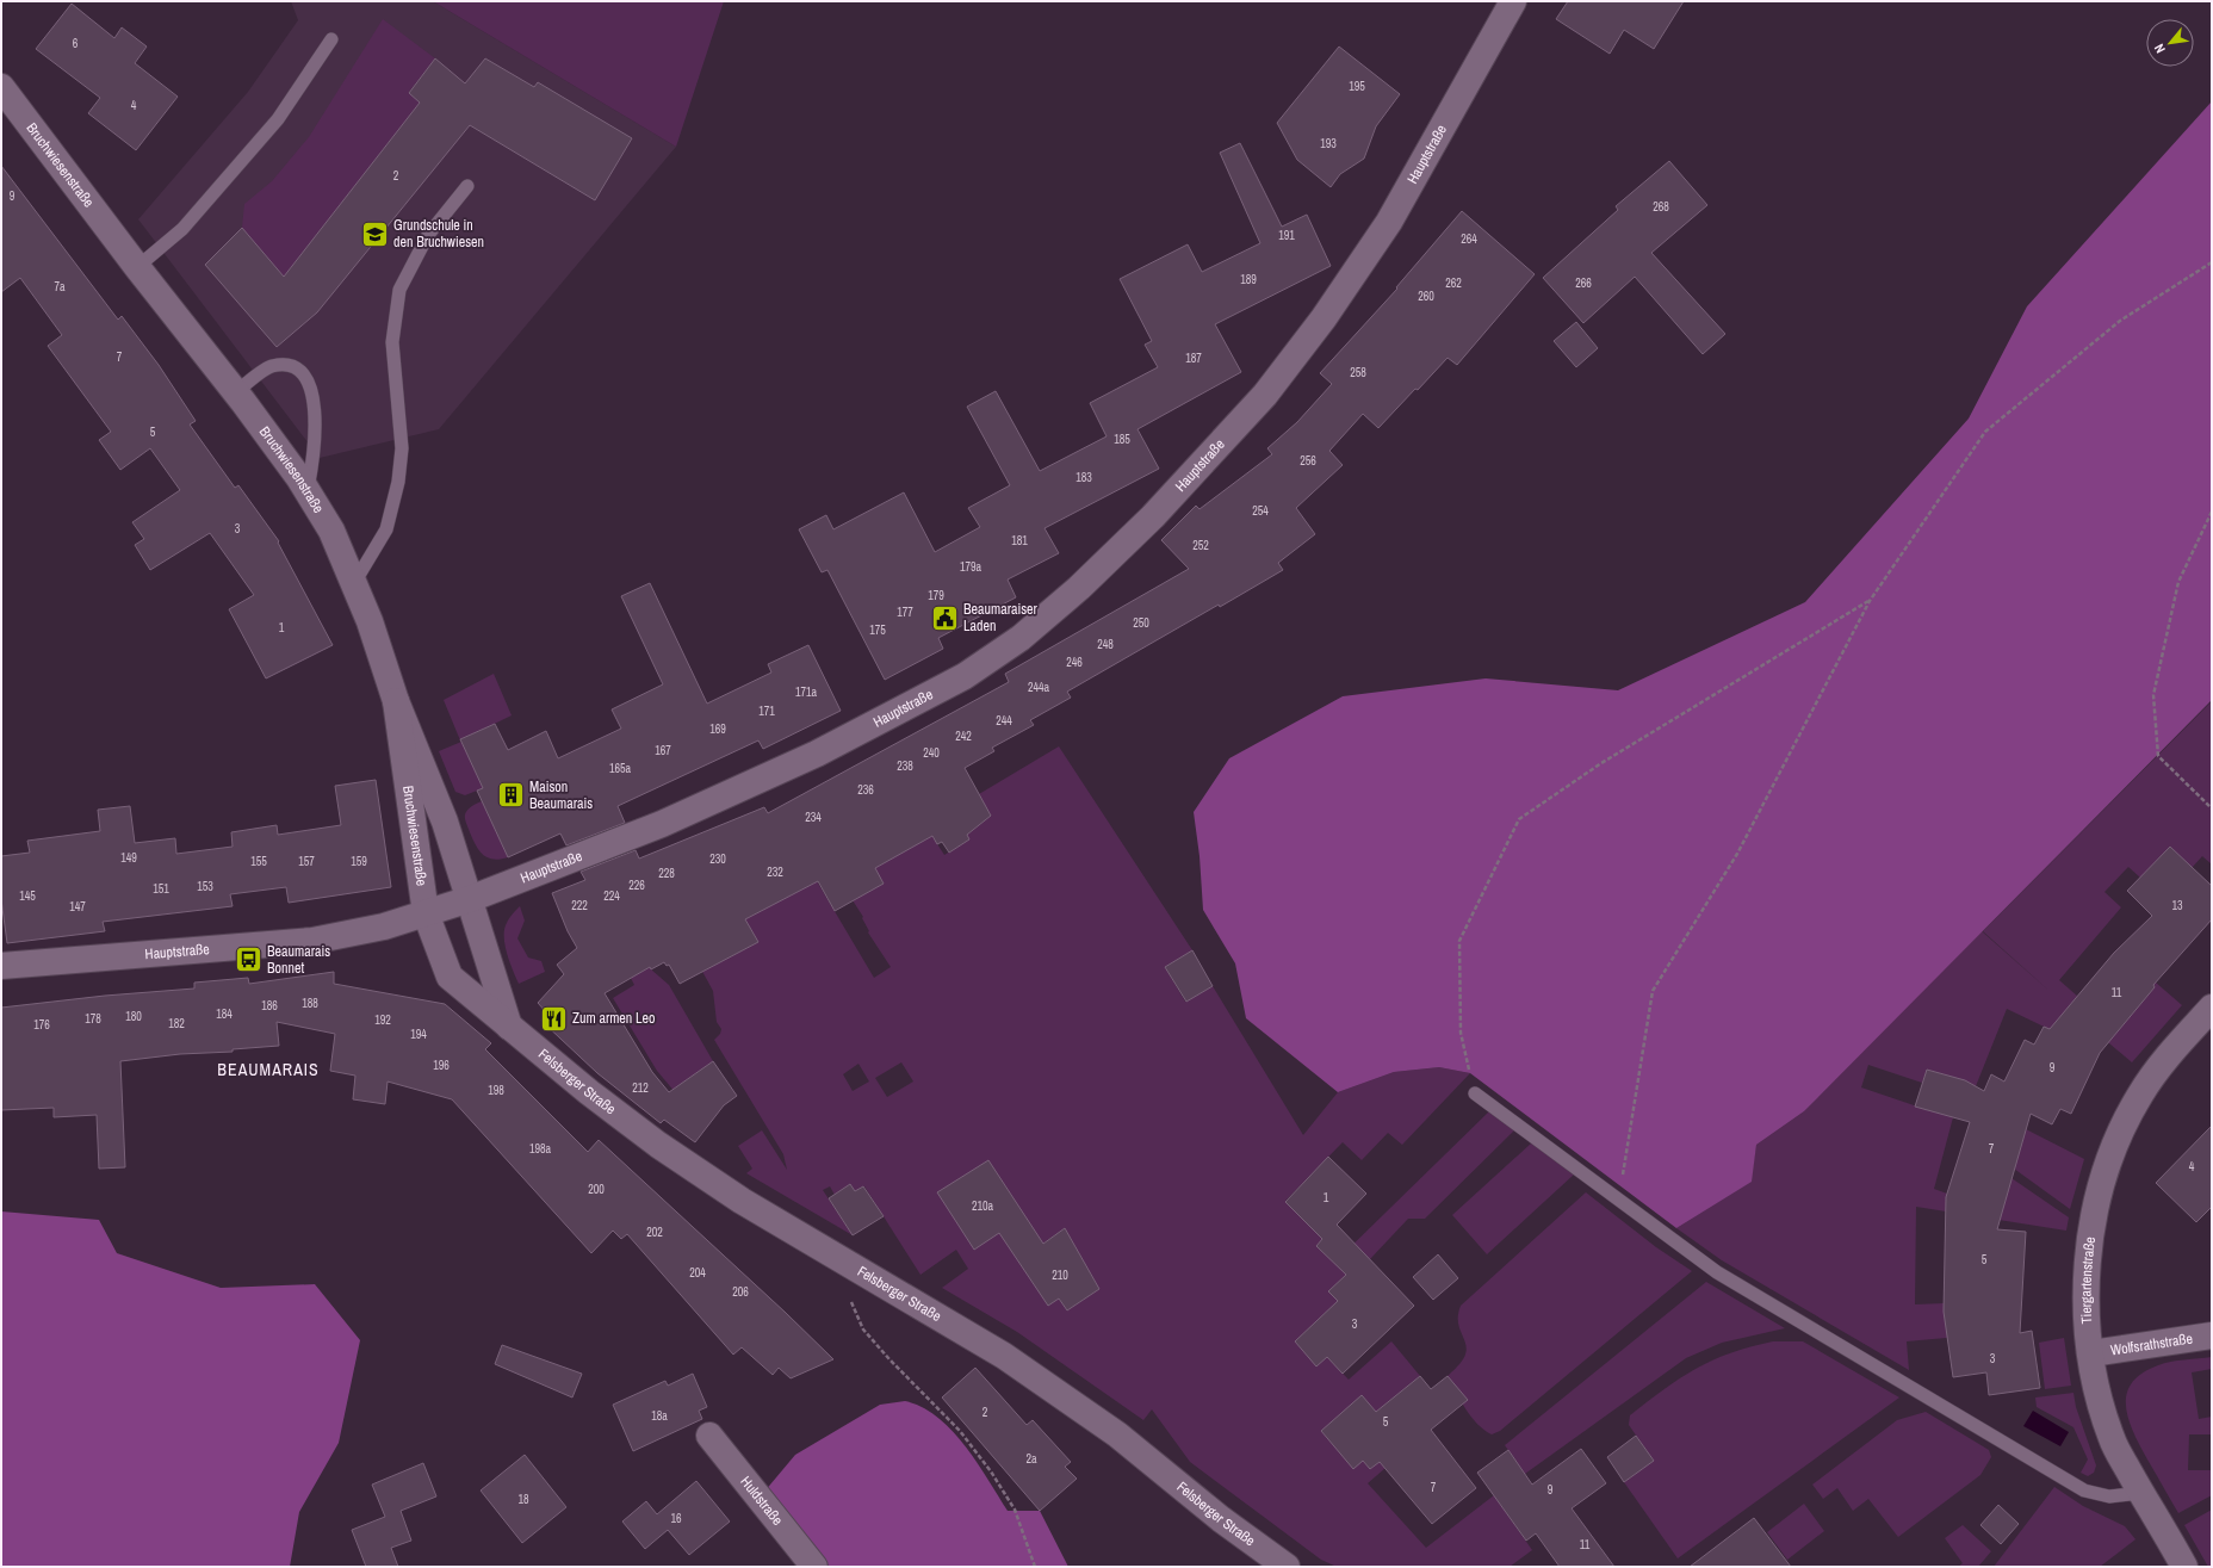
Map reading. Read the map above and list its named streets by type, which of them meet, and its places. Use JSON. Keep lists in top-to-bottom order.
{
  "streets": {
    "street": [
      "Hauptstraße",
      "Bruchwiesenstraße",
      "Felsberger Straße",
      "Tiergartenstraße",
      "Wolfsrathstraße",
      "Huldstraße"
    ]
  },
  "crossings": [
    ["Hauptstraße", "Bruchwiesenstraße"],
    ["Hauptstraße", "Felsberger Straße"],
    ["Bruchwiesenstraße", "Felsberger Straße"],
    ["Tiergartenstraße", "Wolfsrathstraße"]
  ],
  "districts": ["BEAUMARAIS"],
  "places": {
    "school or university": ["Grundschule in den Bruchwiesen"],
    "public building": ["Beaumaraiser Laden"],
    "building": ["Maison Beaumarais"],
    "bus stop": ["Beaumarais Bonnet"],
    "restaurant": ["Zum armen Leo"]
  },
  "house_numbers": [
    "6",
    "195",
    "4",
    "193",
    "2",
    "9",
    "268",
    "191",
    "264",
    "189",
    "262",
    "266",
    "7a",
    "260",
    "7",
    "187",
    "258",
    "5",
    "185",
    "256",
    "183",
    "254",
    "3",
    "181",
    "252",
    "179a",
    "179",
    "177",
    "250",
    "1",
    "175",
    "248",
    "246",
    "244a",
    "171a",
    "171",
    "244",
    "169",
    "242",
    "167",
    "240",
    "238",
    "165a",
    "236",
    "234",
    "149",
    "230",
    "155",
    "157",
    "159",
    "232",
    "228",
    "226",
    "153",
    "151",
    "145",
    "224",
    "222",
    "13",
    "147",
    "11",
    "188",
    "186",
    "184",
    "180",
    "178",
    "192",
    "182",
    "176",
    "194",
    "196",
    "9",
    "212",
    "198",
    "198a",
    "7",
    "4",
    "200",
    "1",
    "210a",
    "202",
    "5",
    "204",
    "210",
    "206",
    "3",
    "3",
    "2",
    "18a",
    "5",
    "2a",
    "7",
    "9",
    "18",
    "16",
    "11"
  ],
  "north": "bottom left"
}
